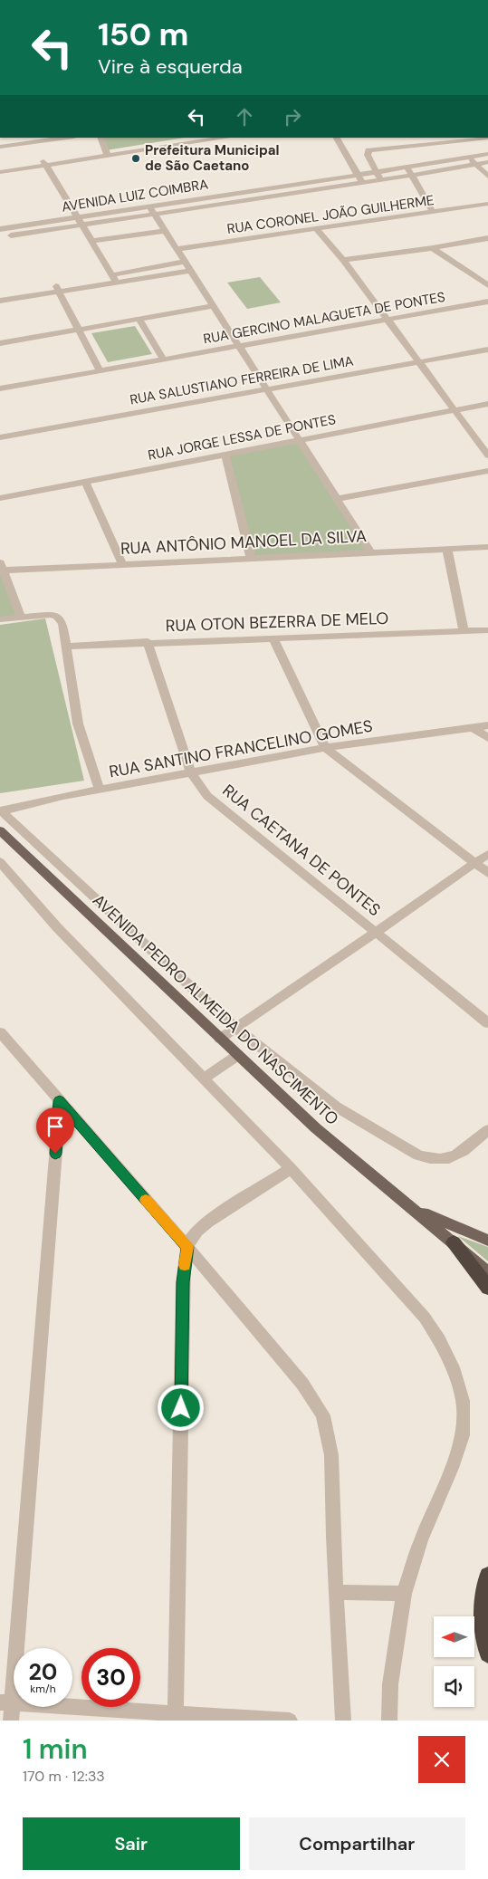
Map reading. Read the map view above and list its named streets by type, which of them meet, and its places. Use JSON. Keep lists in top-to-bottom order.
{
  "streets": {
    "main road": ["AVENIDA PEDRO ALMEIDA DO NASCIMENTO"],
    "street": [
      "AVENIDA LUIZ COIMBRA",
      "RUA CORONEL JOÃO GUILHERME",
      "RUA GERCINO MALAGUETA DE PONTES",
      "RUA SALUSTIANO FERREIRA DE LIMA",
      "RUA JORGE LESSA DE PONTES",
      "RUA ANTÔNIO MANOEL DA SILVA",
      "RUA OTON BEZERRA DE MELO",
      "RUA SANTINO FRANCELINO GOMES",
      "RUA CAETANA DE PONTES"
    ]
  },
  "crossings": [
    ["RUA OTON BEZERRA DE MELO", "RUA CAETANA DE PONTES"],
    ["RUA SANTINO FRANCELINO GOMES", "RUA CAETANA DE PONTES"],
    ["RUA CAETANA DE PONTES", "AVENIDA PEDRO ALMEIDA DO NASCIMENTO"]
  ],
  "places": ["Prefeitura Municipal de São Caetano"],
  "north": "left",
  "page": {
    "turn": ["150 m", "Vire à esquerda"],
    "speed": "20 km/h",
    "limit": "30",
    "heading": ["1 min", "170 m · 12:33"],
    "buttons": ["Sair", "Compartilhar"]
  }
}
